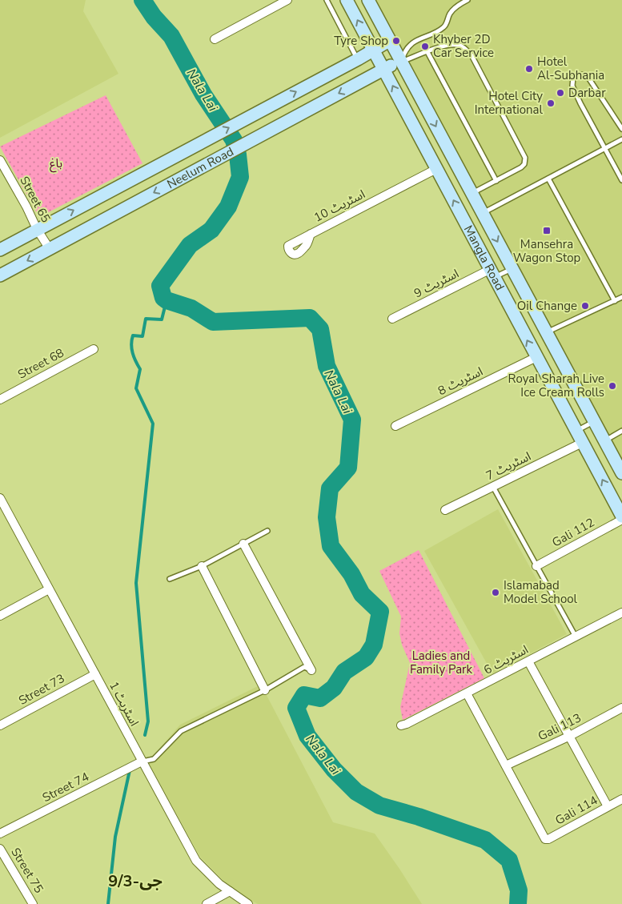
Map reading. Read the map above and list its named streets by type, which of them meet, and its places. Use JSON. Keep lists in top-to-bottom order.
{
  "streets": {
    "main road": ["Neelum Road", "Mangla Road"],
    "street": [
      "Street 65",
      "اسٹریٹ 10",
      "اسٹریٹ 9",
      "Street 68",
      "اسٹریٹ 8",
      "اسٹریٹ 7",
      "Gali 112",
      "اسٹریٹ 6",
      "Street 73",
      "اسٹریٹ 1",
      "Gali 113",
      "Street 74",
      "Gali 114",
      "Street 75"
    ]
  },
  "crossings": [
    ["Neelum Road", "Street 65"],
    ["Neelum Road", "Mangla Road"],
    ["اسٹریٹ 10", "Mangla Road"],
    ["Mangla Road", "اسٹریٹ 9"],
    ["Mangla Road", "اسٹریٹ 8"],
    ["Mangla Road", "اسٹریٹ 7"],
    ["Mangla Road", "Gali 112"],
    ["Street 73", "اسٹریٹ 1"],
    ["اسٹریٹ 1", "Street 74"],
    ["Gali 113", "Gali 114"]
  ],
  "districts": ["جی-9/3"],
  "water": ["Nala Lai"],
  "parks": ["باغ", "Ladies and Family Park"],
  "places": {
    "other": [
      "Tyre Shop",
      "Khyber 2D Car Service",
      "Hotel Al-Subhania",
      "Darbar",
      "Hotel City International",
      "Oil Change",
      "Royal Sharah Live Ice Cream Rolls",
      "Islamabad Model School"
    ],
    "transit": ["Mansehra Wagon Stop"]
  }
}
